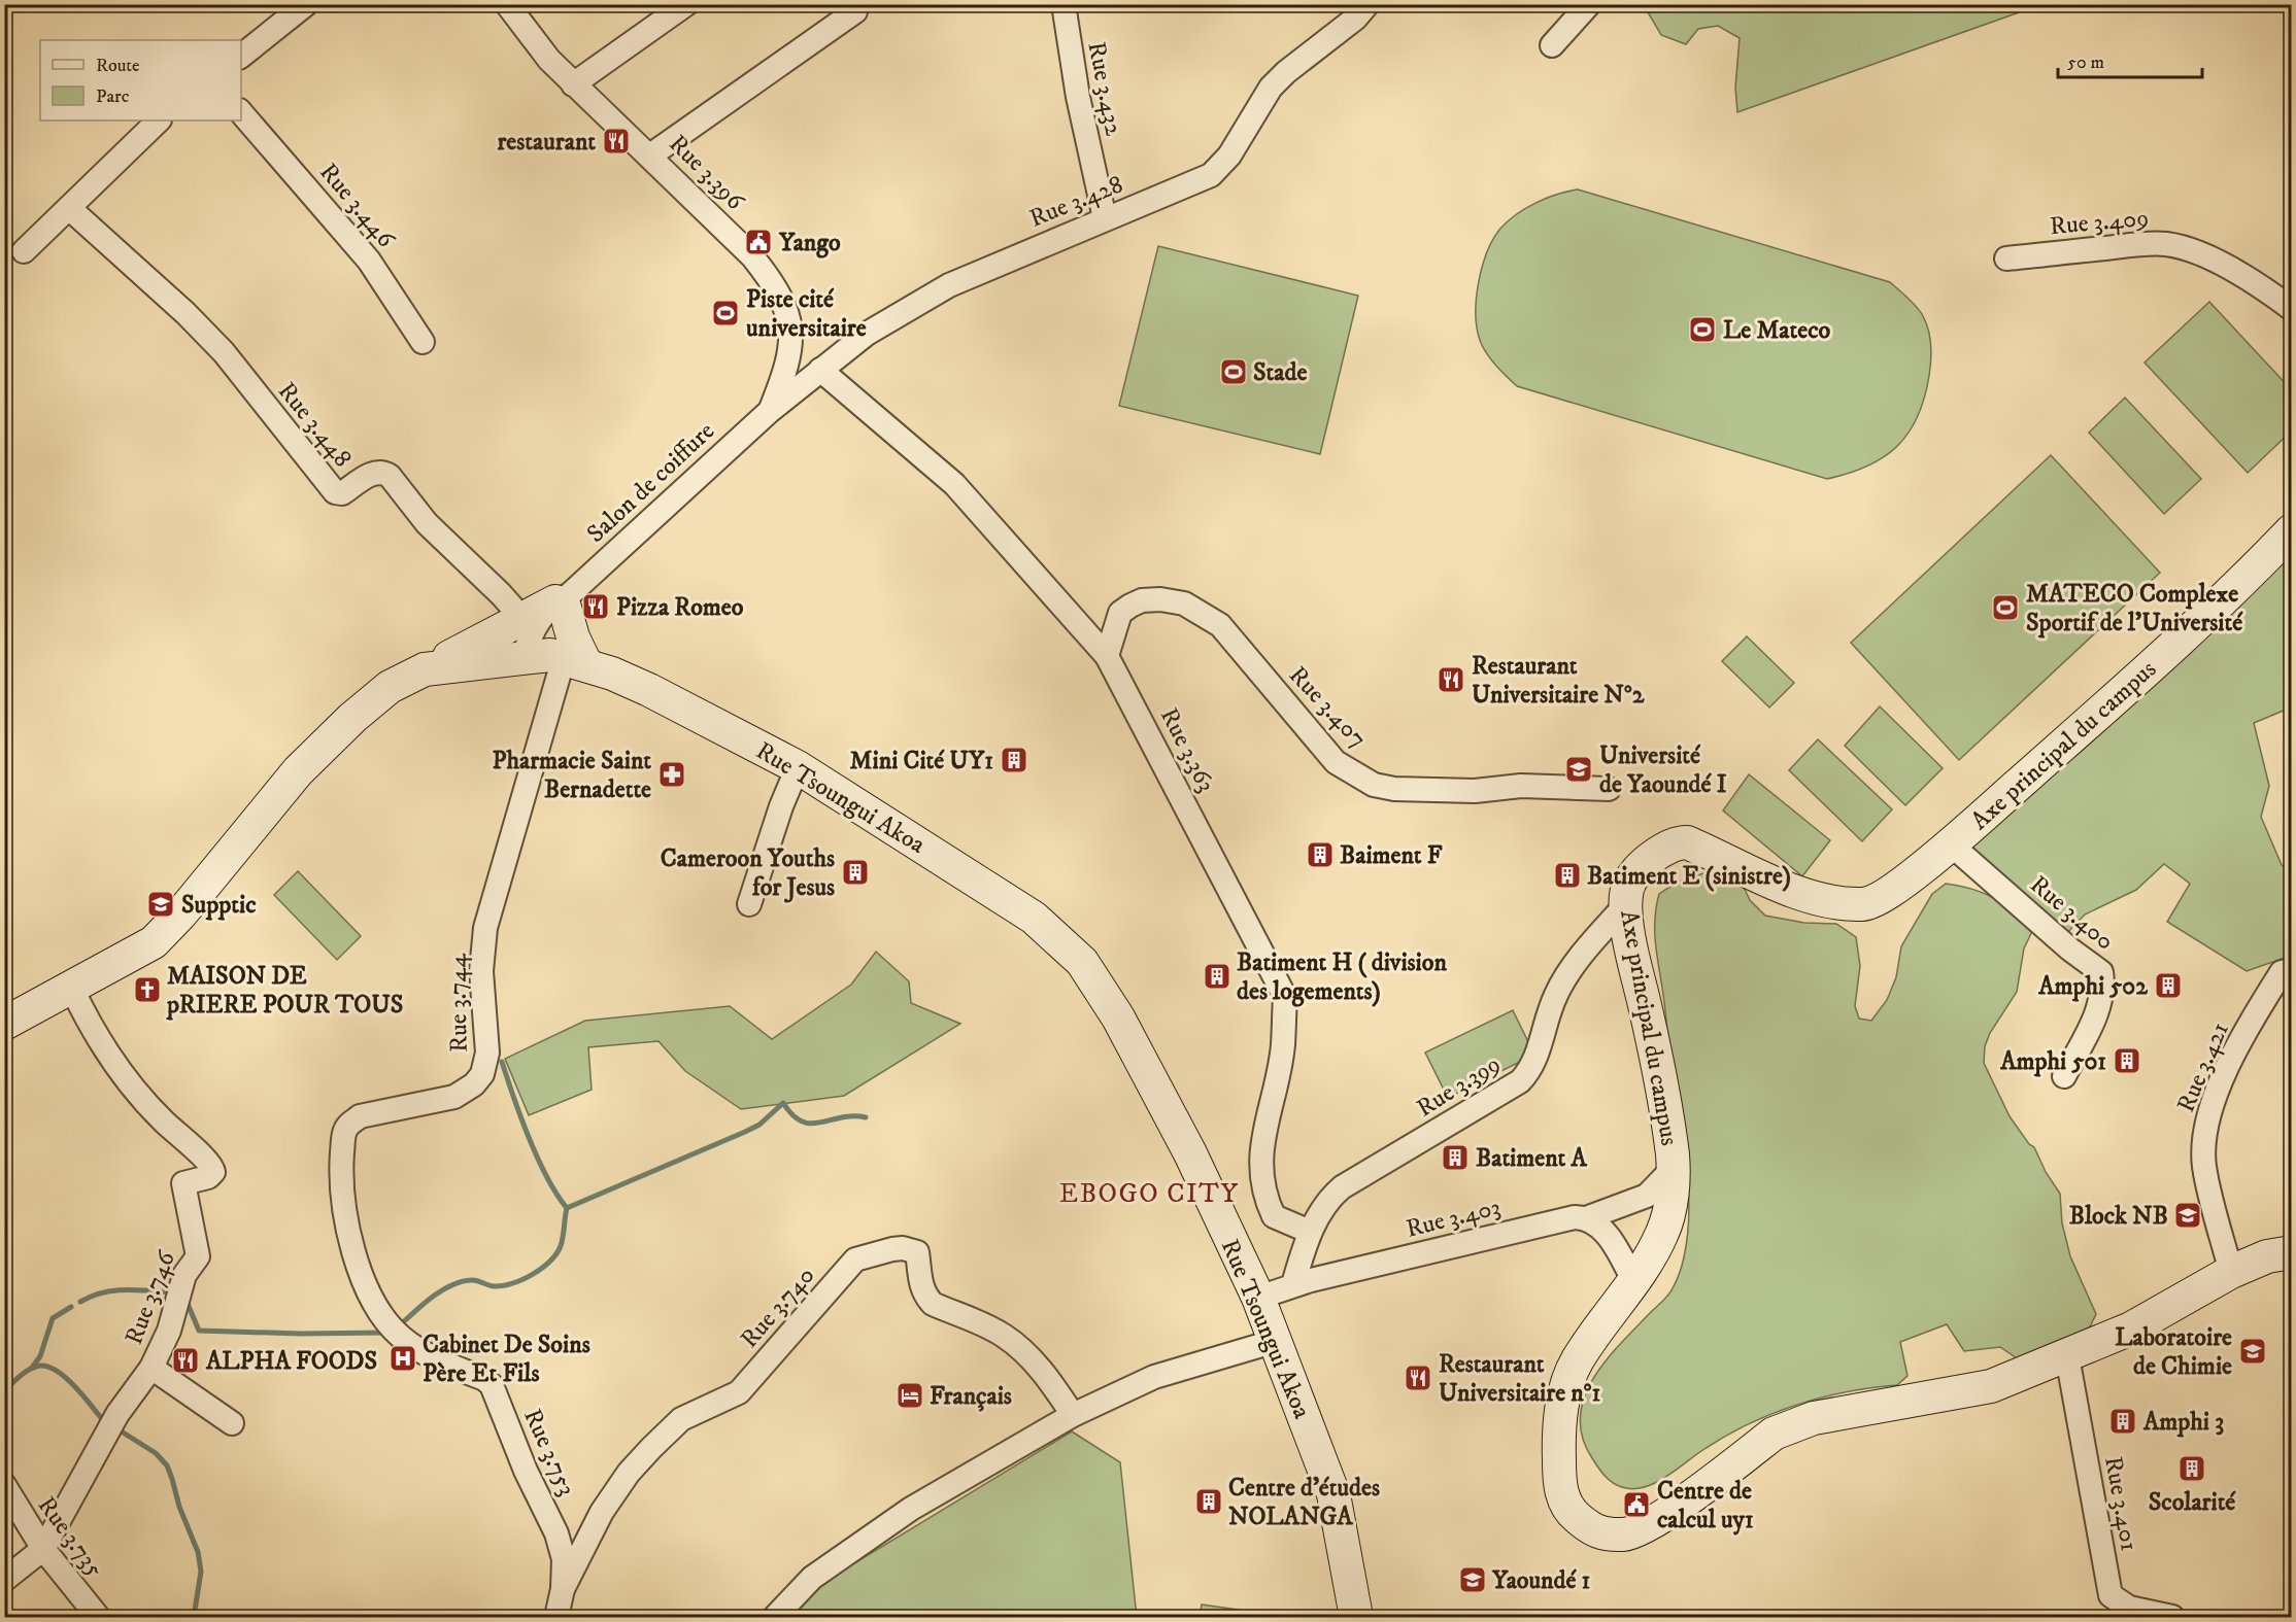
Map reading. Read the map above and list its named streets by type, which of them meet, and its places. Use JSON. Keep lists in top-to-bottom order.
{
  "streets": {
    "street": [
      "Rue 3.432",
      "Rue 3.396",
      "Rue 3.428",
      "Rue 3.446",
      "Rue 3.409",
      "Rue 3.448",
      "Salon de coiffure",
      "Rue 3.407",
      "Axe principal du campus",
      "Rue 3.363",
      "Rue Tsoungui Akoa",
      "Rue 3.400",
      "Rue 3.744",
      "Rue 3.421",
      "Rue 3.399",
      "Rue 3.403",
      "Rue 3.746",
      "Rue 3.740",
      "Rue 3.753",
      "Rue 3.401",
      "Rue 3.735"
    ]
  },
  "crossings": [
    ["Rue 3.432", "Rue 3.428"],
    ["Rue 3.396", "Rue 3.428"],
    ["Rue 3.396", "Salon de coiffure"],
    ["Rue 3.428", "Salon de coiffure"],
    ["Rue 3.428", "Rue 3.363"],
    ["Salon de coiffure", "Rue Tsoungui Akoa"],
    ["Salon de coiffure", "Rue 3.744"],
    ["Rue 3.407", "Rue 3.363"],
    ["Axe principal du campus", "Rue 3.400"],
    ["Axe principal du campus", "Rue 3.421"],
    ["Axe principal du campus", "Rue 3.399"],
    ["Axe principal du campus", "Rue 3.403"],
    ["Axe principal du campus", "Rue 3.401"],
    ["Rue 3.363", "Rue 3.399"],
    ["Rue Tsoungui Akoa", "Rue 3.744"],
    ["Rue Tsoungui Akoa", "Rue 3.403"],
    ["Rue Tsoungui Akoa", "Rue 3.746"],
    ["Rue 3.744", "Rue 3.753"],
    ["Rue 3.399", "Rue 3.403"],
    ["Rue 3.746", "Rue 3.735"],
    ["Rue 3.740", "Rue 3.753"]
  ],
  "districts": ["EBOGO CITY"],
  "places": {
    "restaurant": [
      "restaurant",
      "Pizza Romeo",
      "Restaurant Universitaire N°2",
      "ALPHA FOODS",
      "Restaurant Universitaire n°1"
    ],
    "public building": ["Yango", "Centre de calcul uy1"],
    "sports": [
      "Piste cité universitaire",
      "Le Mateco",
      "Stade",
      "MATECO Complexe Sportif de l'Université"
    ],
    "building": [
      "Mini Cité UY1",
      "Baiment F",
      "Cameroon Youths for Jesus",
      "Batiment E (sinistre)",
      "Batiment H ( division des logements)",
      "Amphi 502",
      "Amphi 501",
      "Batiment A",
      "Amphi 3",
      "Scolarité",
      "Centre d'études NOLANGA"
    ],
    "school or university": [
      "Université de Yaoundé I",
      "Supptic",
      "Block NB",
      "Laboratoire de Chimie",
      "Yaoundé 1"
    ],
    "pharmacy": ["Pharmacie Saint Bernadette"],
    "church": ["MAISON DE pRIERE POUR TOUS"],
    "hospital": ["Cabinet De Soins Père Et Fils"],
    "hotel": ["Français"]
  },
  "legend": ["Route", "Parc"],
  "scale_bar": "50 m"
}
